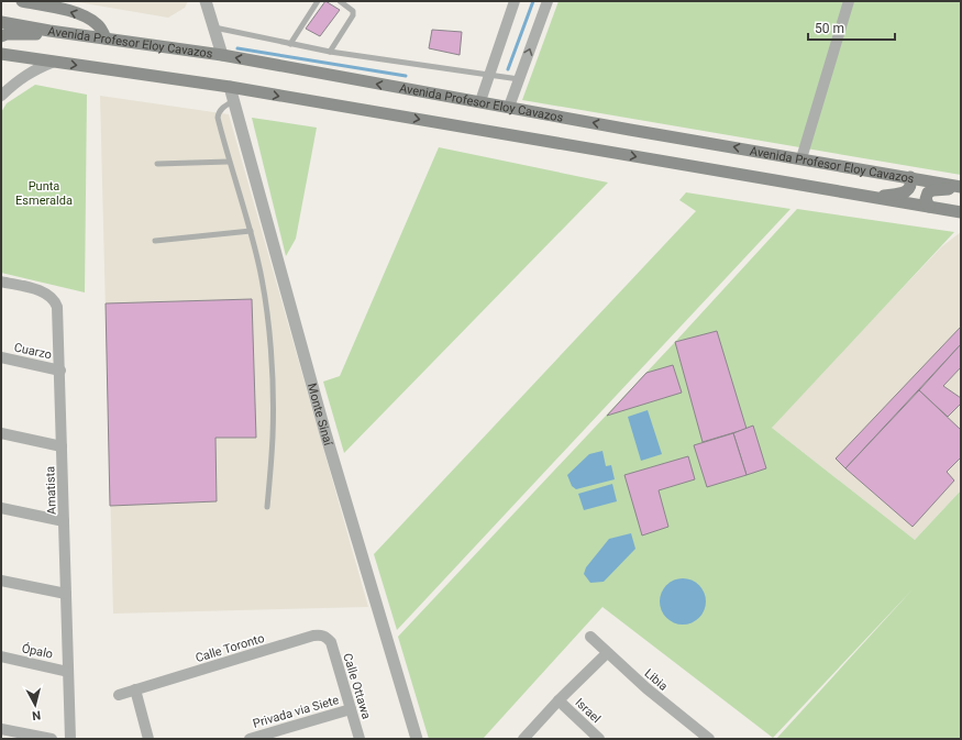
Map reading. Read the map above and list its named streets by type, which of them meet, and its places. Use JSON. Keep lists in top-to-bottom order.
{
  "streets": {
    "main road": ["Avenida Profesor Eloy Cavazos"],
    "street": [
      "Cuarzo",
      "Monte Sinaí",
      "Amatista",
      "Calle Toronto",
      "Ópalo",
      "Libia",
      "Calle Ottawa",
      "Israel",
      "Privada via Siete"
    ]
  },
  "crossings": [
    ["Cuarzo", "Amatista"],
    ["Amatista", "Ópalo"],
    ["Calle Toronto", "Calle Ottawa"],
    ["Calle Ottawa", "Privada via Siete"]
  ],
  "parks": ["Punta Esmeralda"],
  "scale_bar": "50 m",
  "north": "bottom"
}
